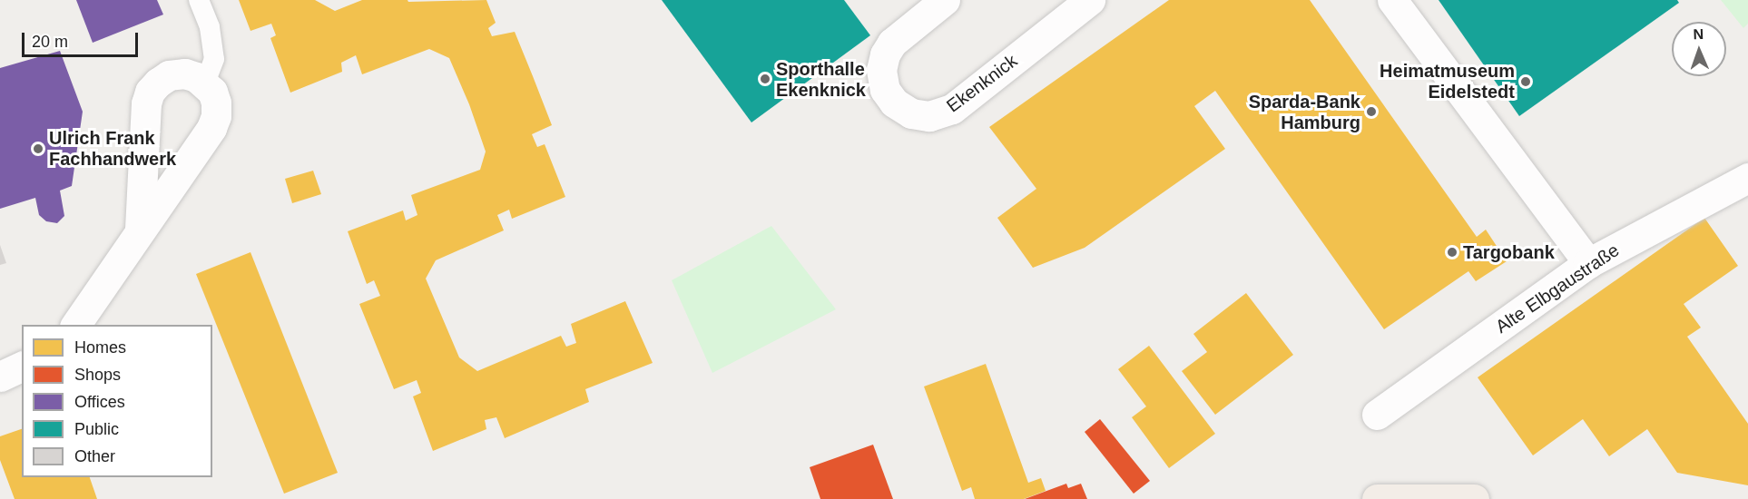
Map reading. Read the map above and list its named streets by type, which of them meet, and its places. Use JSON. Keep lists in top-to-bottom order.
{
  "streets": {
    "street": ["Ekenknick", "Alte Elbgaustraße"]
  },
  "places": [
    "Sporthalle Ekenknick",
    "Heimatmuseum Eidelstedt",
    "Sparda-Bank Hamburg",
    "Ulrich Frank Fachhandwerk",
    "Targobank"
  ],
  "legend": [
    "Homes",
    "Shops",
    "Offices",
    "Public",
    "Other"
  ],
  "scale_bar": "20 m",
  "north": "top"
}
